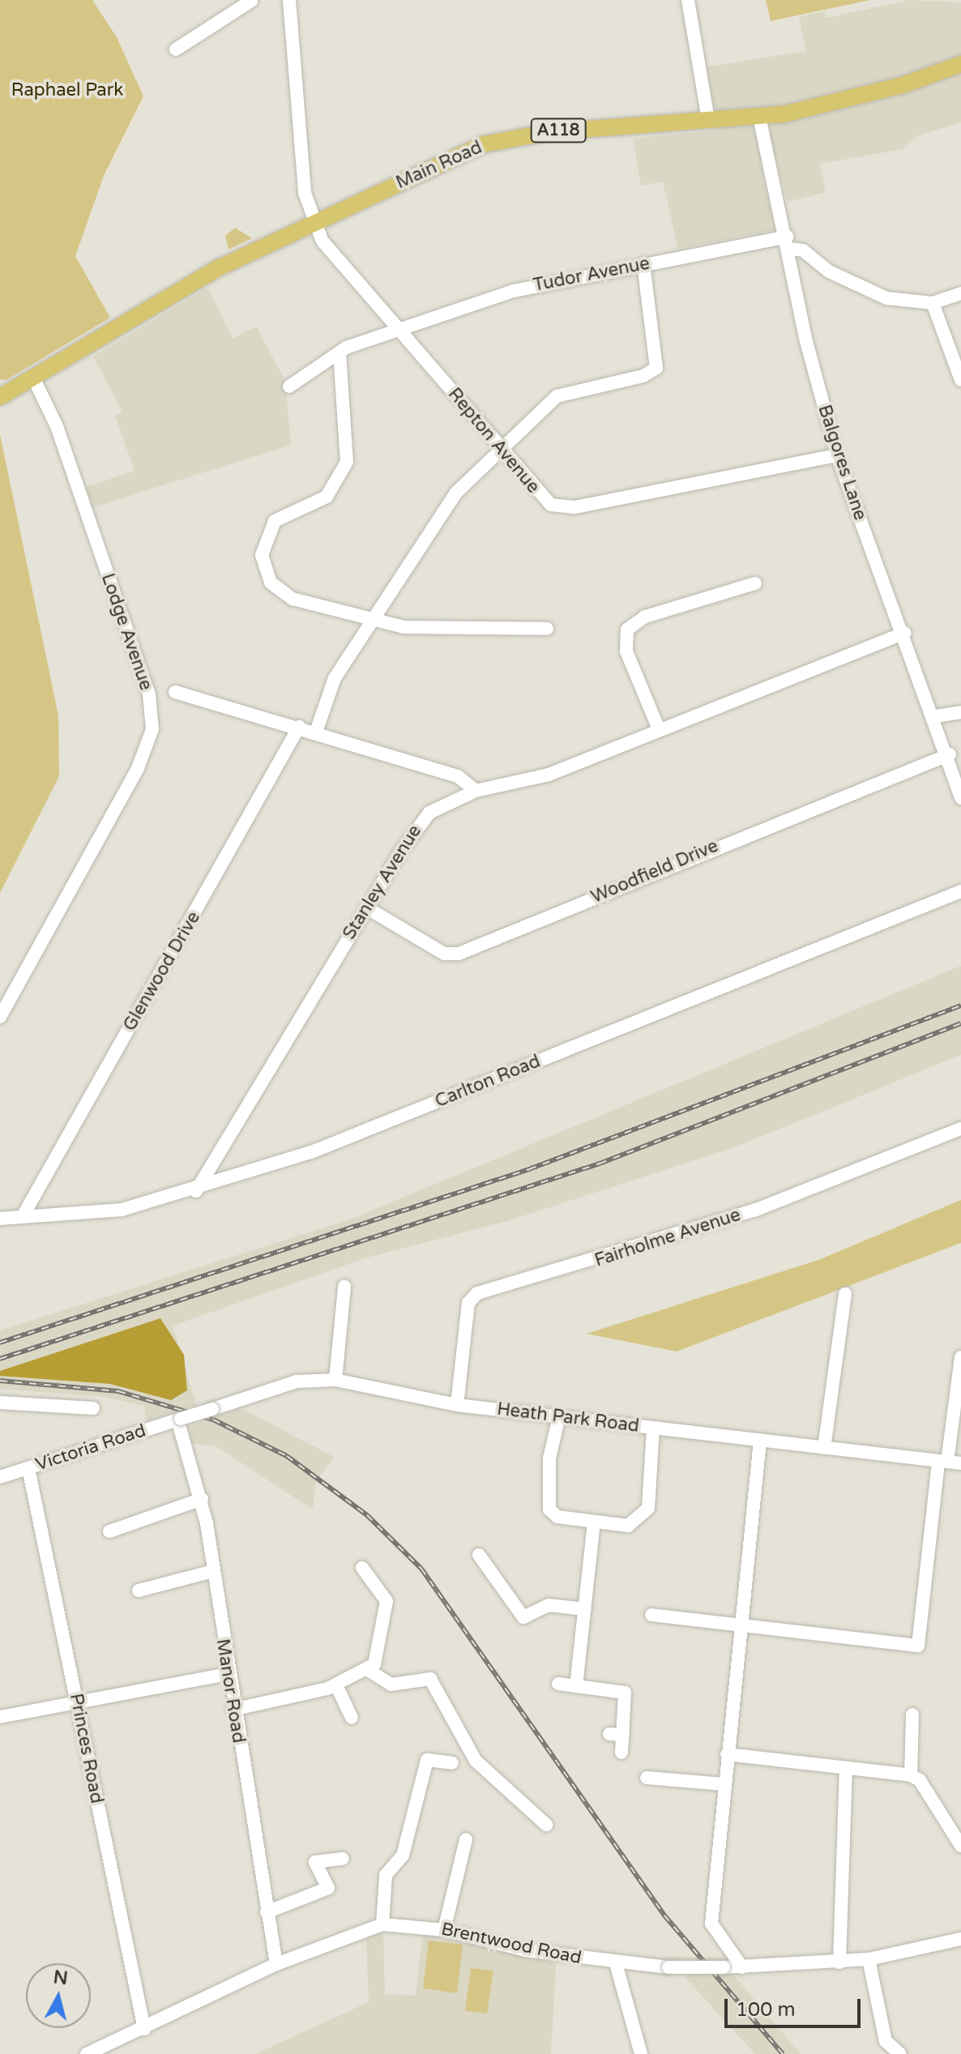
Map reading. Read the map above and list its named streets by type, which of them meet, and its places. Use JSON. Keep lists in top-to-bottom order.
{
  "streets": {
    "main road": ["A118", "Main Road"],
    "street": [
      "Tudor Avenue",
      "Repton Avenue",
      "Balgores Lane",
      "Lodge Avenue",
      "Woodfield Drive",
      "Stanley Avenue",
      "Glenwood Drive",
      "Carlton Road",
      "Fairholme Avenue",
      "Heath Park Road",
      "Victoria Road",
      "Manor Road",
      "Princes Road",
      "Brentwood Road"
    ]
  },
  "crossings": [
    ["Main Road", "Repton Avenue"],
    ["Main Road", "Balgores Lane"],
    ["Main Road", "Lodge Avenue"],
    ["Tudor Avenue", "Repton Avenue"],
    ["Tudor Avenue", "Balgores Lane"],
    ["Repton Avenue", "Balgores Lane"],
    ["Balgores Lane", "Woodfield Drive"],
    ["Balgores Lane", "Stanley Avenue"],
    ["Woodfield Drive", "Stanley Avenue"],
    ["Stanley Avenue", "Carlton Road"],
    ["Glenwood Drive", "Carlton Road"],
    ["Fairholme Avenue", "Heath Park Road"],
    ["Heath Park Road", "Victoria Road"],
    ["Heath Park Road", "Manor Road"],
    ["Victoria Road", "Manor Road"],
    ["Victoria Road", "Princes Road"],
    ["Manor Road", "Brentwood Road"],
    ["Princes Road", "Brentwood Road"]
  ],
  "parks": ["Raphael Park"],
  "scale_bar": "100 m",
  "north": "top"
}
